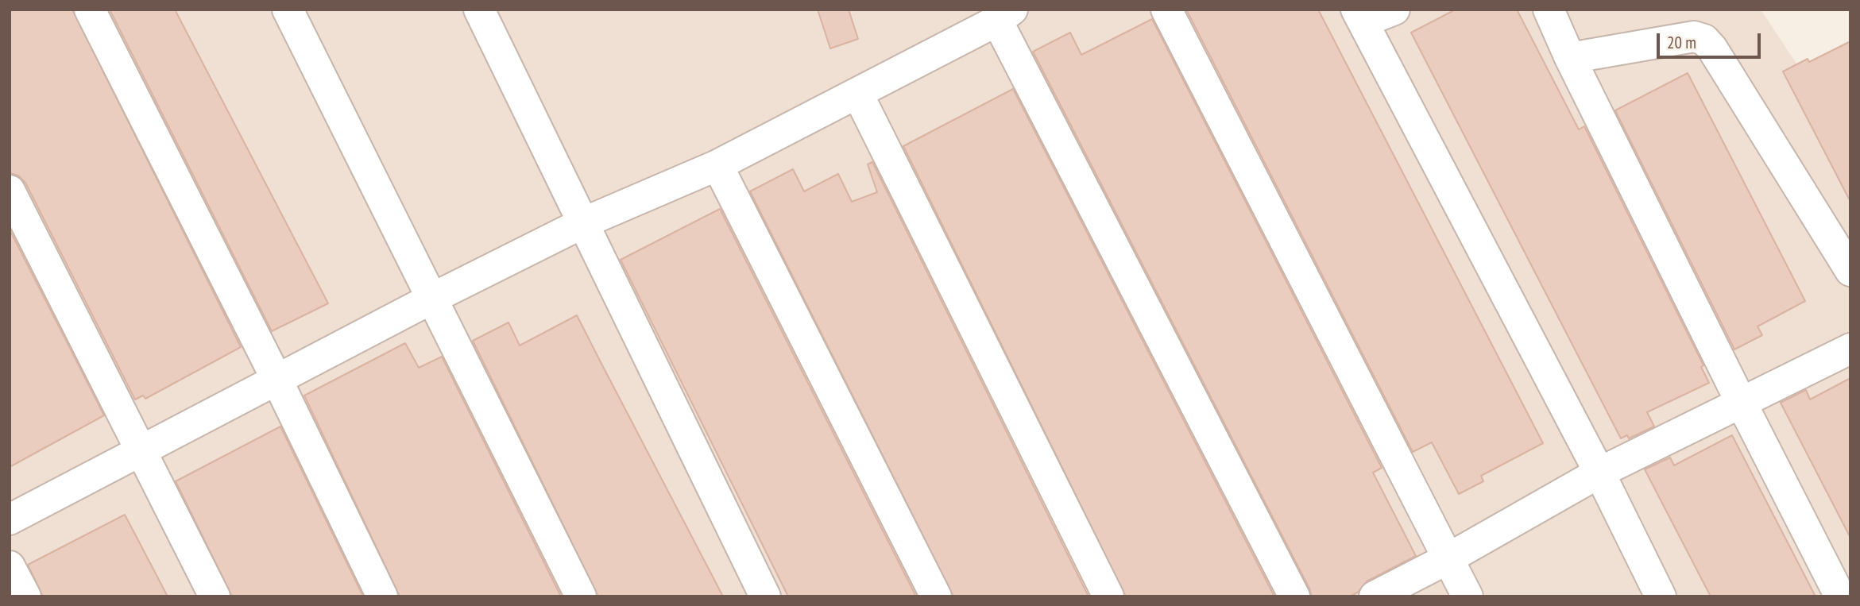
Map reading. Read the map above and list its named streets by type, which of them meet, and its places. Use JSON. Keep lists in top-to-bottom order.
{
  "scale_bar": "20 m"
}
